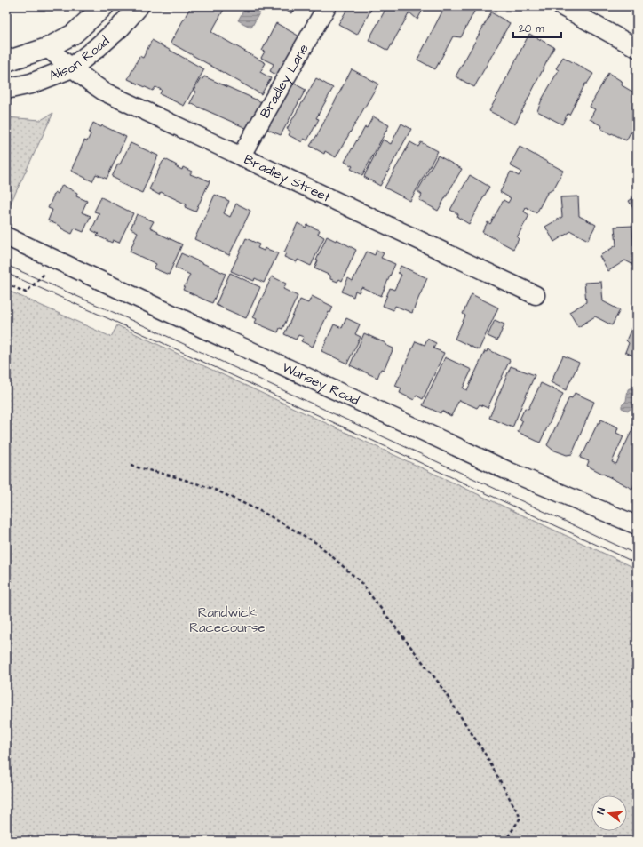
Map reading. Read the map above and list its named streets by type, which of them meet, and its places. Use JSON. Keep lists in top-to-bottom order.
{
  "streets": {
    "main road": ["Alison Road"],
    "street": ["Bradley Lane", "Bradley Street", "Wansey Road"]
  },
  "crossings": [
    ["Alison Road", "Bradley Street"],
    ["Bradley Lane", "Bradley Street"]
  ],
  "parks": ["Randwick Racecourse"],
  "scale_bar": "20 m",
  "north": "left"
}
